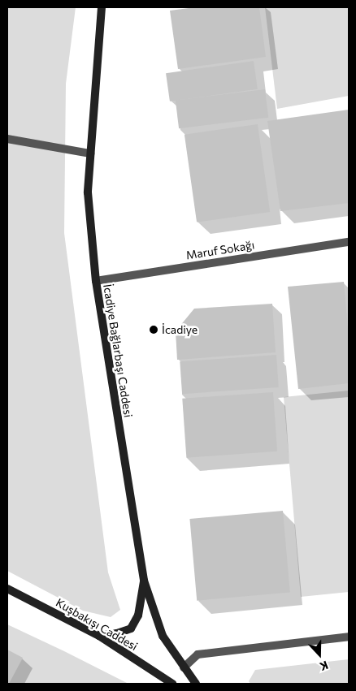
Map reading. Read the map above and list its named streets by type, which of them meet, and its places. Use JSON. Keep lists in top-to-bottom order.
{
  "streets": {
    "main road": ["İcadiye Bağlarbaşı Caddesi", "Kuşbakışı Caddesi"],
    "street": ["Maruf Sokağı"]
  },
  "crossings": [
    ["Maruf Sokağı", "İcadiye Bağlarbaşı Caddesi"]
  ],
  "places": ["İcadiye"],
  "north": "bottom"
}
